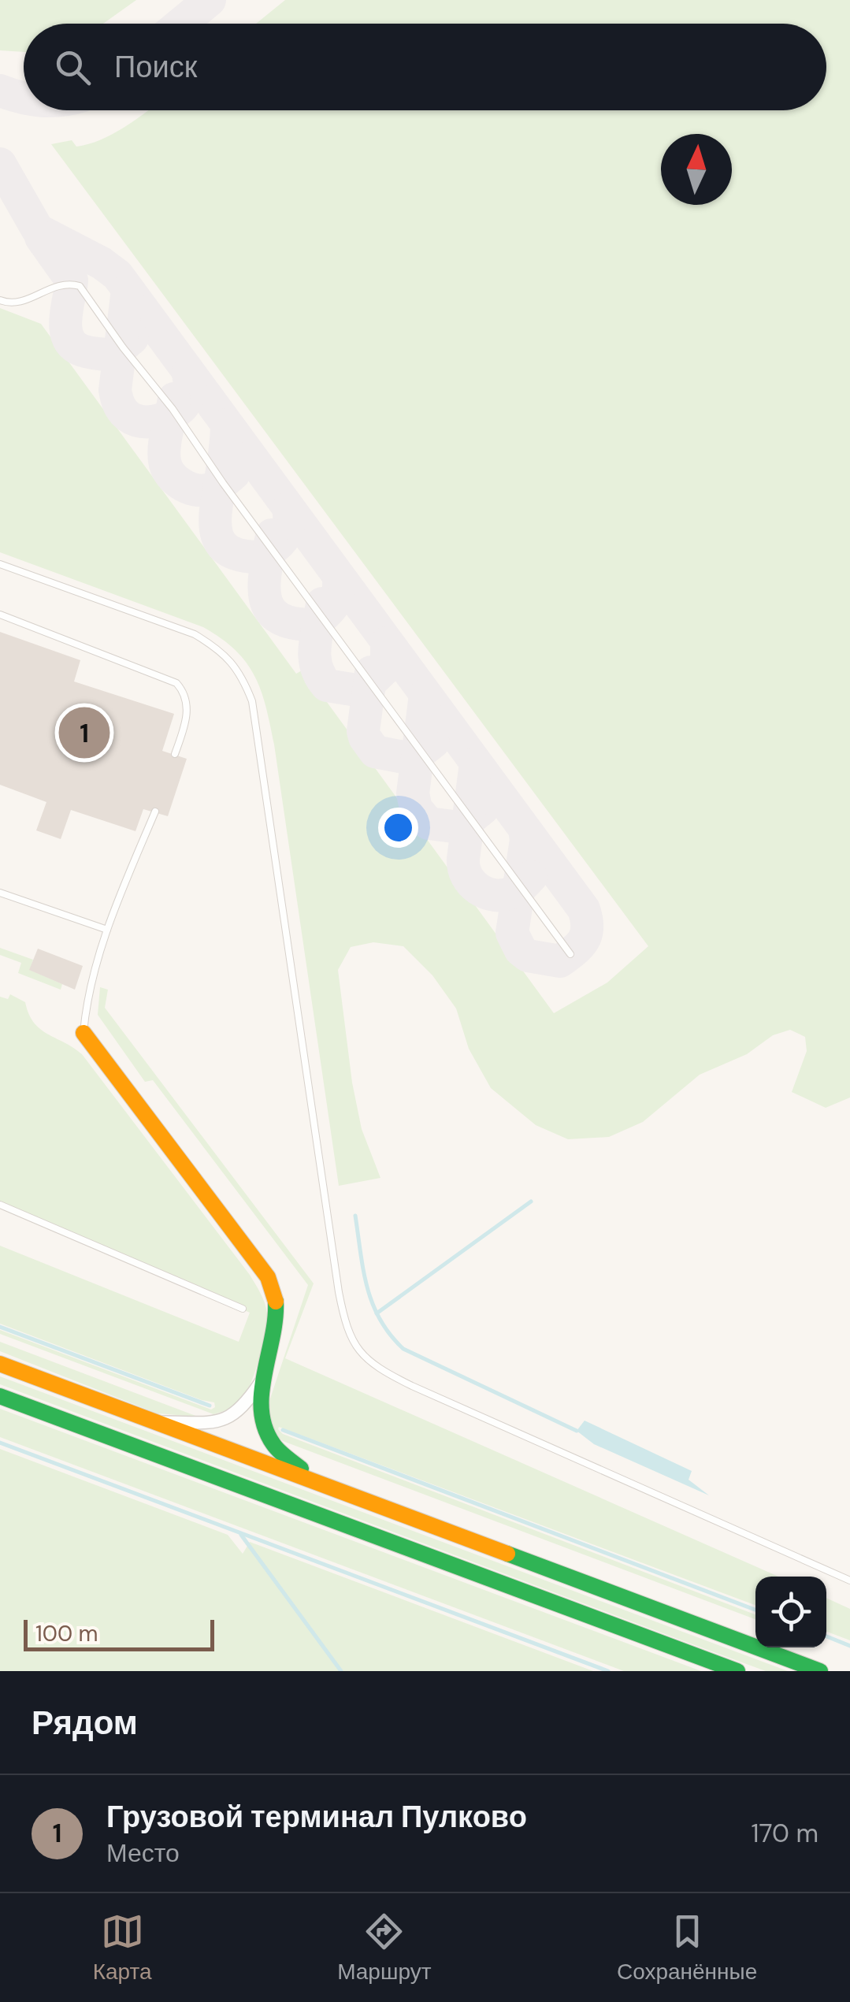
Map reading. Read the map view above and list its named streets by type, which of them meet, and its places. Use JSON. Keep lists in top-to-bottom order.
{
  "scale_bar": "100 m",
  "north": "top",
  "page": {
    "search": "Поиск",
    "pins": "1",
    "scale": "100 m",
    "heading": "Рядом",
    "list": [
      {
        "mark": "1",
        "name": "Грузовой терминал Пулково",
        "note": "Место",
        "value": "170 m"
      }
    ],
    "nav": ["Карта", "Маршрут", "Сохранённые"]
  }
}
